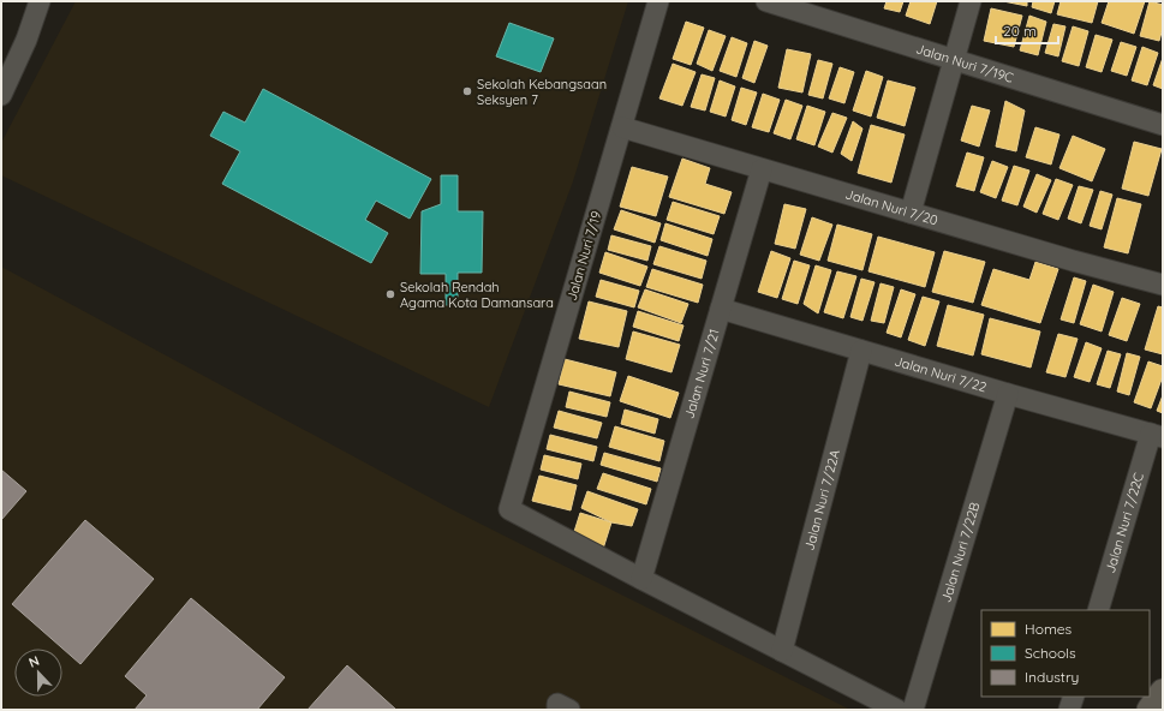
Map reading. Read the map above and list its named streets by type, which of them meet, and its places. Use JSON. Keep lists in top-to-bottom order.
{
  "streets": {
    "street": [
      "Jalan Nuri 7/19C",
      "Jalan Nuri 7/20",
      "Jalan Nuri 7/19",
      "Jalan Nuri 7/21",
      "Jalan Nuri 7/22",
      "Jalan Nuri 7/22A",
      "Jalan Nuri 7/22C",
      "Jalan Nuri 7/22B"
    ]
  },
  "crossings": [
    ["Jalan Nuri 7/20", "Jalan Nuri 7/19"],
    ["Jalan Nuri 7/20", "Jalan Nuri 7/21"],
    ["Jalan Nuri 7/19", "Jalan Nuri 7/21"],
    ["Jalan Nuri 7/21", "Jalan Nuri 7/22"],
    ["Jalan Nuri 7/22", "Jalan Nuri 7/22A"],
    ["Jalan Nuri 7/22", "Jalan Nuri 7/22C"],
    ["Jalan Nuri 7/22", "Jalan Nuri 7/22B"]
  ],
  "places": ["Sekolah Kebangsaan Seksyen 7", "Sekolah Rendah Agama Kota Damansara"],
  "legend": ["Homes", "Schools", "Industry"],
  "scale_bar": "20 m",
  "north": "top"
}
